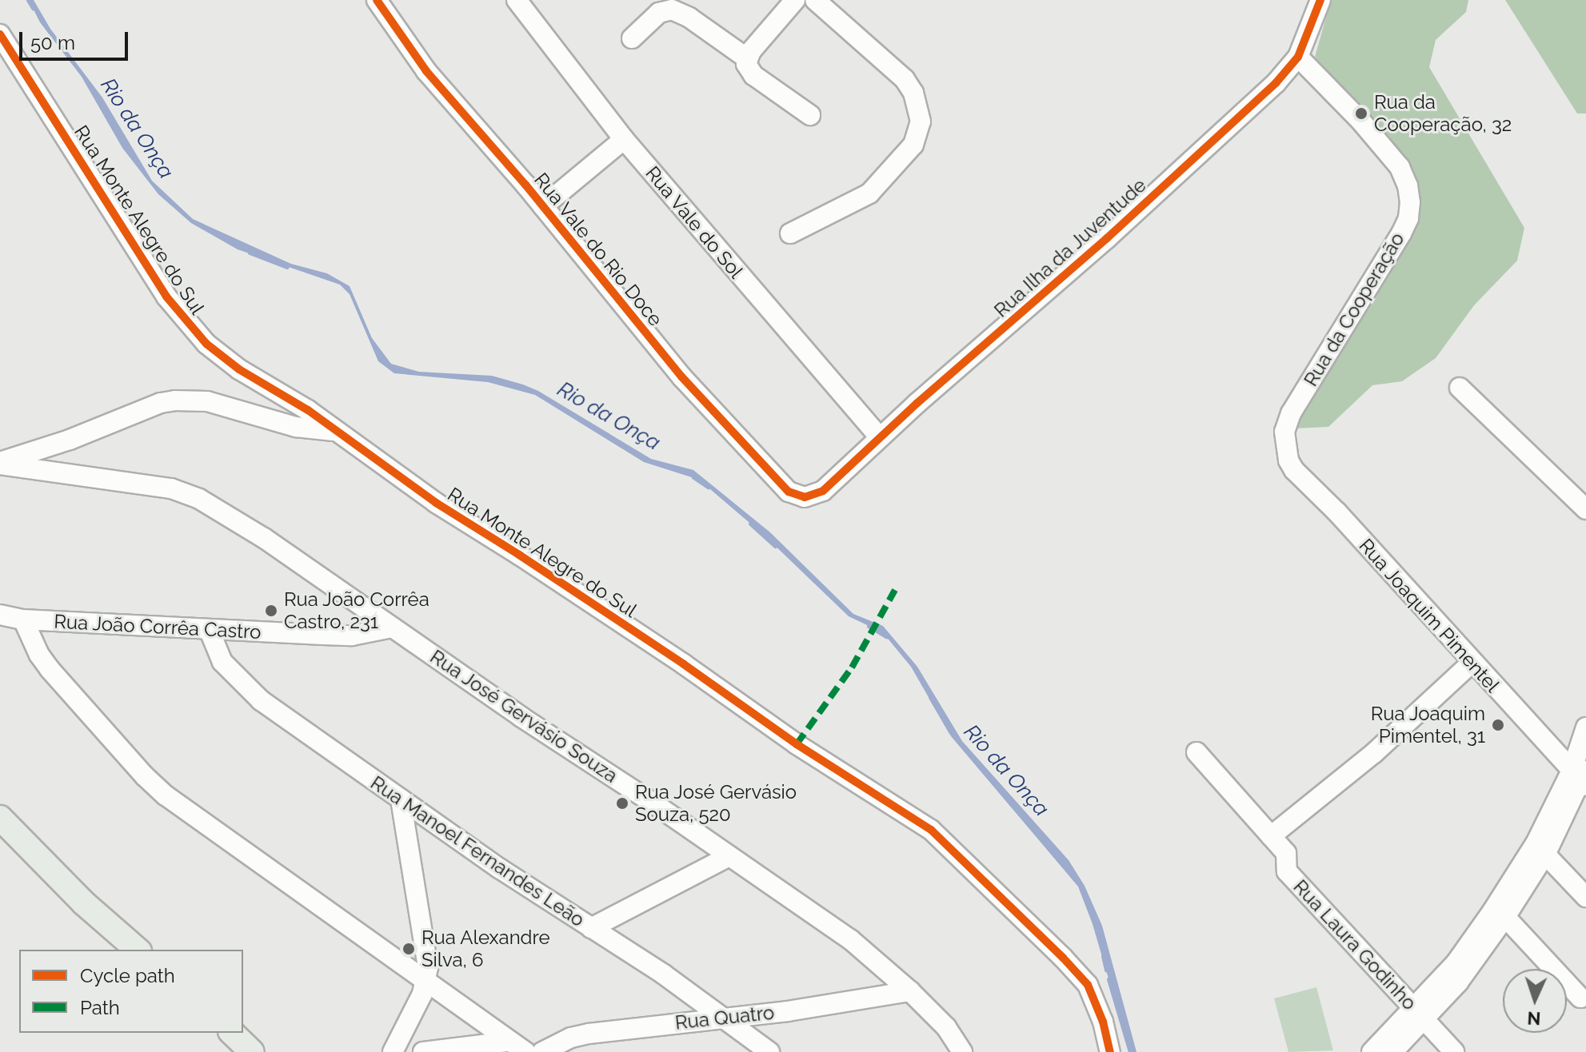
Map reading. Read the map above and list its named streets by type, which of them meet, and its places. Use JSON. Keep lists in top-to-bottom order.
{
  "streets": {
    "street": [
      "Rua Monte Alegre do Sul",
      "Rua Vale do Sol",
      "Rua Ilha da Juventude",
      "Rua Vale do Rio Doce",
      "Rua da Cooperação",
      "Rua Joaquim Pimentel",
      "Rua João Corrêa Castro",
      "Rua José Gervásio Souza",
      "Rua Manoel Fernandes Leão",
      "Rua Laura Godinho",
      "Rua Quatro"
    ]
  },
  "crossings": [
    ["Rua Vale do Sol", "Rua Ilha da Juventude"],
    ["Rua Ilha da Juventude", "Rua Vale do Rio Doce"],
    ["Rua Ilha da Juventude", "Rua da Cooperação"],
    ["Rua da Cooperação", "Rua Joaquim Pimentel"],
    ["Rua João Corrêa Castro", "Rua José Gervásio Souza"],
    ["Rua João Corrêa Castro", "Rua Manoel Fernandes Leão"],
    ["Rua José Gervásio Souza", "Rua Quatro"],
    ["Rua Manoel Fernandes Leão", "Rua Quatro"]
  ],
  "water": ["Rio da Onça"],
  "places": [
    "Rua da Cooperação, 32",
    "Rua João Corrêa Castro, 231",
    "Rua Joaquim Pimentel, 31",
    "Rua José Gervásio Souza, 520",
    "Rua Alexandre Silva, 6"
  ],
  "legend": ["Cycle path", "Path"],
  "scale_bar": "50 m",
  "north": "bottom"
}
